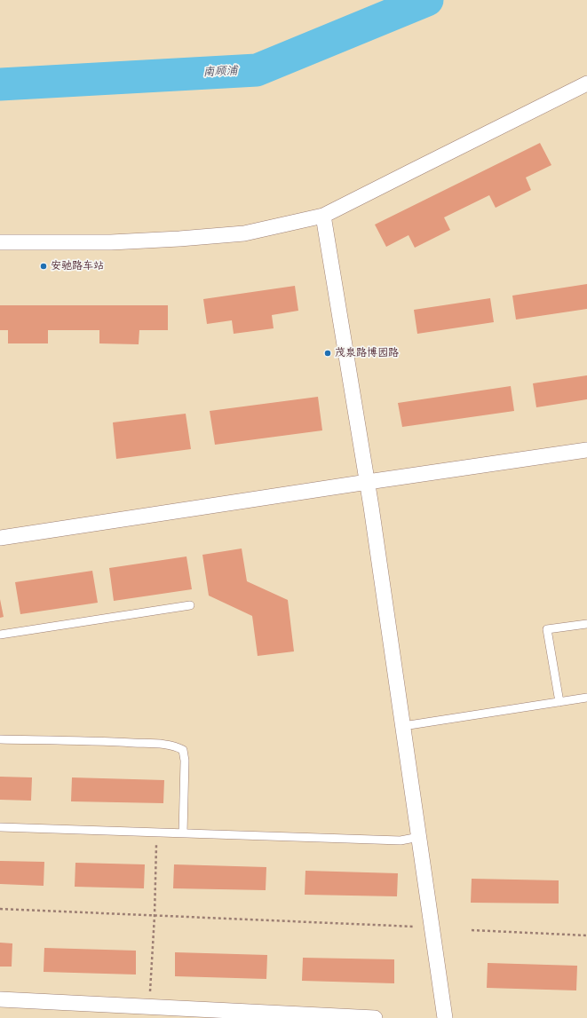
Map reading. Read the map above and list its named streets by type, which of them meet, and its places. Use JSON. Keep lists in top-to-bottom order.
{
  "water": ["南顾浦"],
  "places": ["安驰路车站", "茂泉路博园路"]
}
